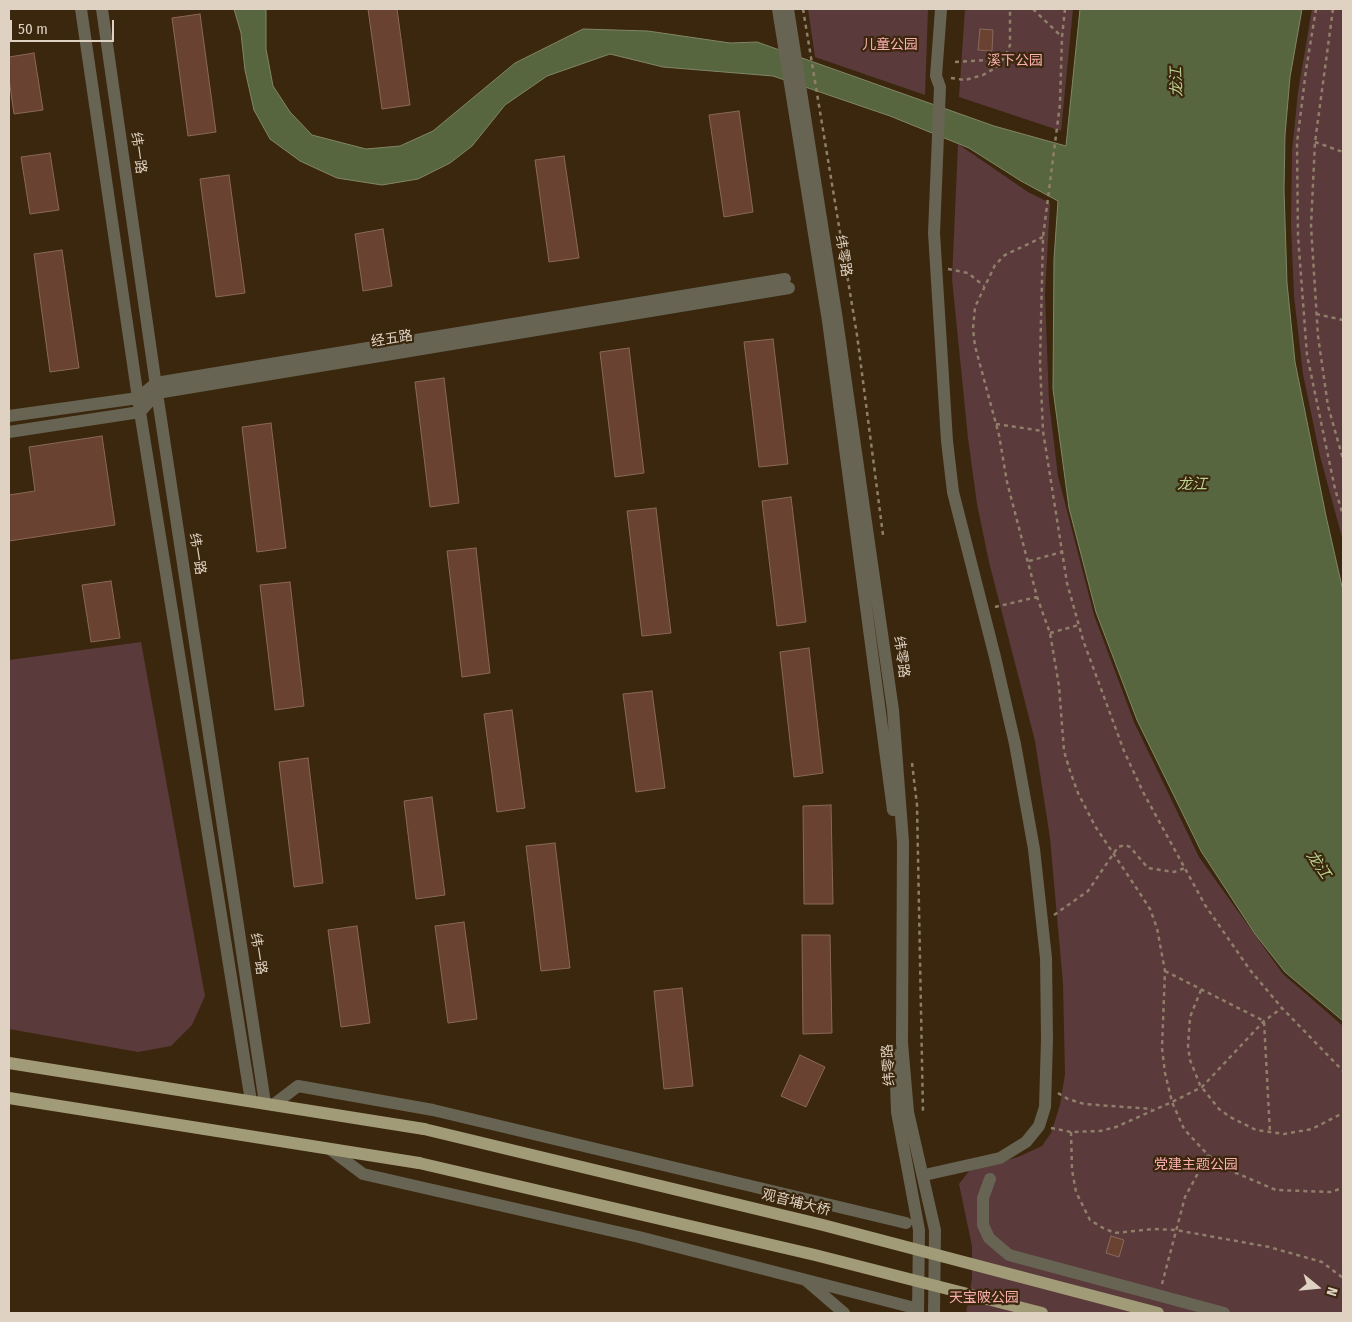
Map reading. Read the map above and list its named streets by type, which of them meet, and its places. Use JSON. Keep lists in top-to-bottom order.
{
  "streets": {
    "main road": ["观音埔大桥"],
    "street": ["纬一路", "纬零路", "经五路"]
  },
  "crossings": [
    ["纬一路", "经五路"],
    ["纬一路", "观音埔大桥"]
  ],
  "water": ["龙江"],
  "parks": [
    "儿童公园",
    "溪下公园",
    "党建主题公园",
    "天宝陂公园"
  ],
  "scale_bar": "50 m",
  "north": "right"
}
